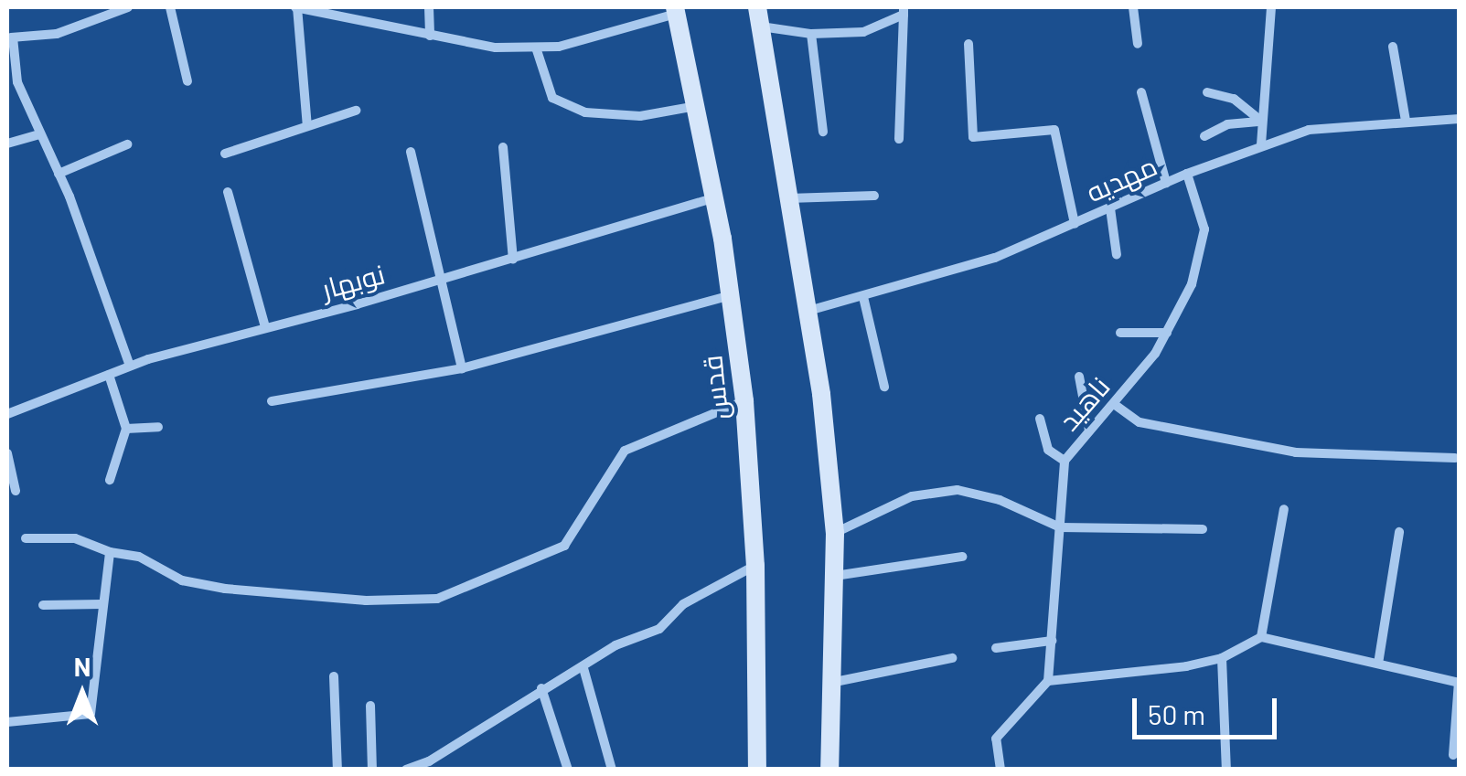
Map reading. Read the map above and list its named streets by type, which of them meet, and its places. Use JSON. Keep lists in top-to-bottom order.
{
  "streets": {
    "main road": ["قدس"],
    "street": ["مهدیه", "نوبهار", "ناهید"]
  },
  "crossings": [
    ["مهدیه", "ناهید"],
    ["نوبهار", "قدس"]
  ],
  "scale_bar": "50 m",
  "north": "top"
}
